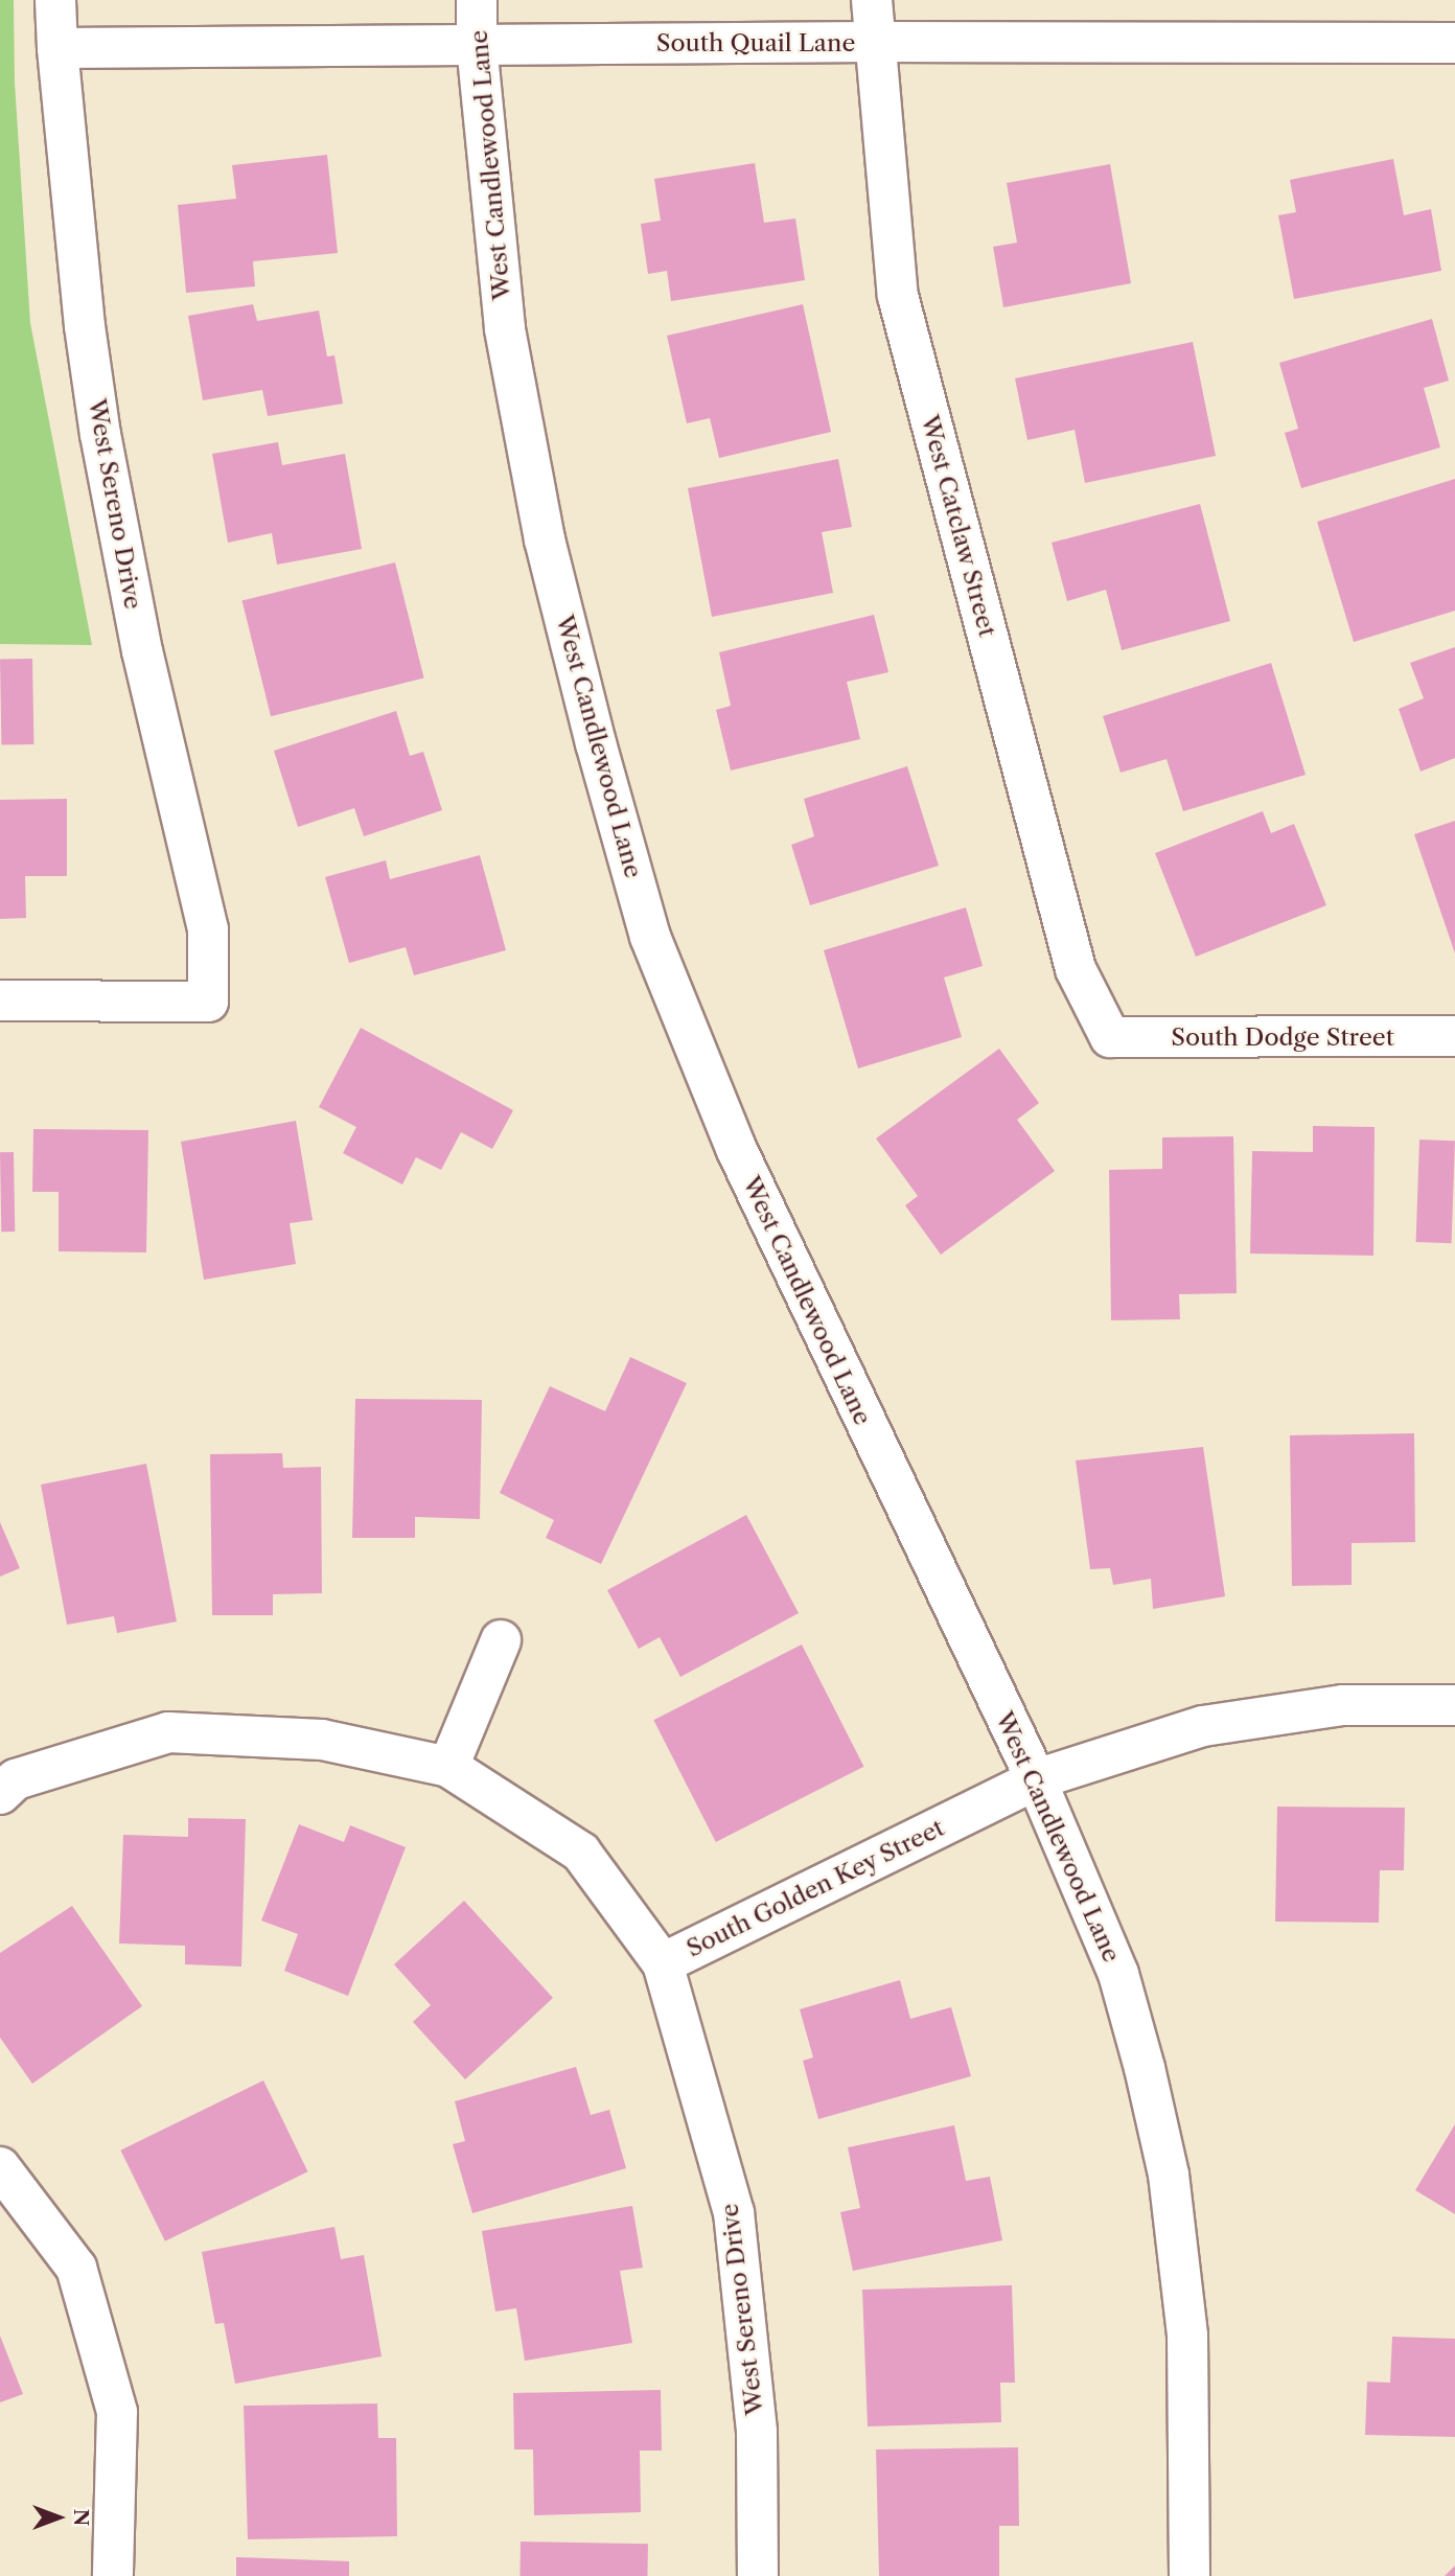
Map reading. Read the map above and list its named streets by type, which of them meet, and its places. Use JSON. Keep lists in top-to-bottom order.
{
  "streets": {
    "street": [
      "South Quail Lane",
      "West Candlewood Lane",
      "West Sereno Drive",
      "West Catclaw Street",
      "South Dodge Street",
      "South Golden Key Street"
    ]
  },
  "crossings": [
    ["South Quail Lane", "West Candlewood Lane"],
    ["South Quail Lane", "West Sereno Drive"],
    ["South Quail Lane", "West Catclaw Street"],
    ["West Candlewood Lane", "South Golden Key Street"],
    ["West Sereno Drive", "South Golden Key Street"],
    ["West Catclaw Street", "South Dodge Street"]
  ],
  "north": "right"
}
